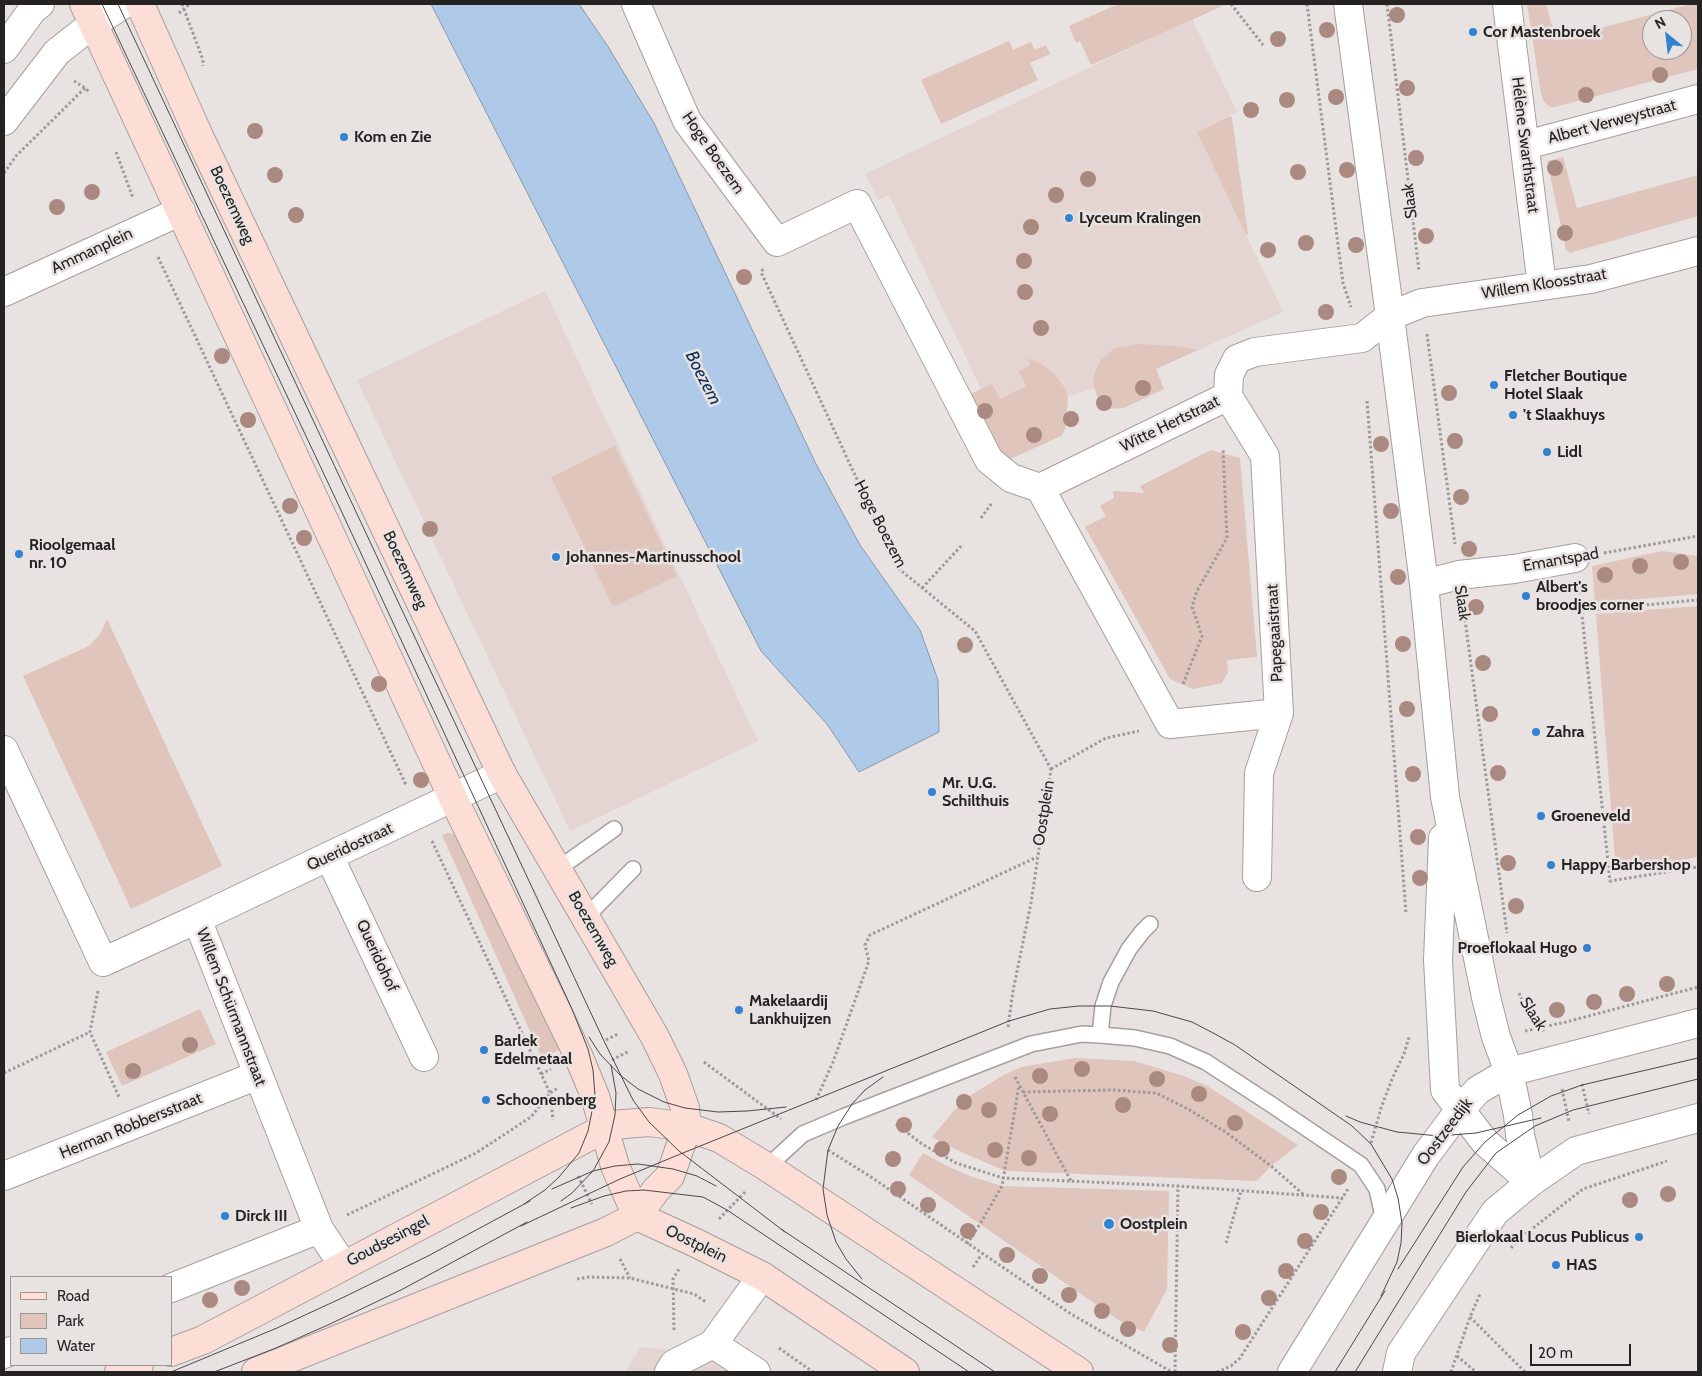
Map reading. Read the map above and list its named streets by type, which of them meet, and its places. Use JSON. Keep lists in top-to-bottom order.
{
  "streets": {
    "main road": ["Boezemweg", "Oostplein", "Goudsesingel"],
    "street": [
      "Albert Verweystraat",
      "Hélène Swarthstraat",
      "Hoge Boezem",
      "Ammanplein",
      "Willem Kloosstraat",
      "Witte Hertstraat",
      "Emantspad",
      "Papegaaistraat",
      "Queridostraat",
      "Queridohof",
      "Willem Schürmannstraat",
      "Herman Robbersstraat",
      "Oostzeedijk"
    ],
    "path": ["Slaak"]
  },
  "crossings": [
    ["Albert Verweystraat", "Hélène Swarthstraat"],
    ["Hélène Swarthstraat", "Willem Kloosstraat"],
    ["Hoge Boezem", "Oostplein"],
    ["Slaak", "Willem Kloosstraat"],
    ["Slaak", "Emantspad"],
    ["Slaak", "Oostzeedijk"],
    ["Boezemweg", "Queridostraat"],
    ["Witte Hertstraat", "Papegaaistraat"],
    ["Queridostraat", "Queridohof"],
    ["Queridostraat", "Willem Schürmannstraat"],
    ["Willem Schürmannstraat", "Herman Robbersstraat"],
    ["Willem Schürmannstraat", "Goudsesingel"]
  ],
  "water": ["Boezem"],
  "places": [
    "Cor Mastenbroek",
    "Kom en Zie",
    "Lyceum Kralingen",
    "Fletcher Boutique Hotel Slaak",
    "'t Slaakhuys",
    "Lidl",
    "Rioolgemaal nr. 10",
    "Johannes-Martinusschool",
    "Albert's broodjes corner",
    "Zahra",
    "Mr. U.G. Schilthuis",
    "Groeneveld",
    "Happy Barbershop",
    "Proeflokaal Hugo",
    "Makelaardij Lankhuijzen",
    "Barlek Edelmetaal",
    "Schoonenberg",
    "Dirck III",
    "Oostplein",
    "Bierlokaal Locus Publicus",
    "HAS"
  ],
  "legend": ["Road", "Park", "Water"],
  "scale_bar": "20 m",
  "north": "top left"
}
